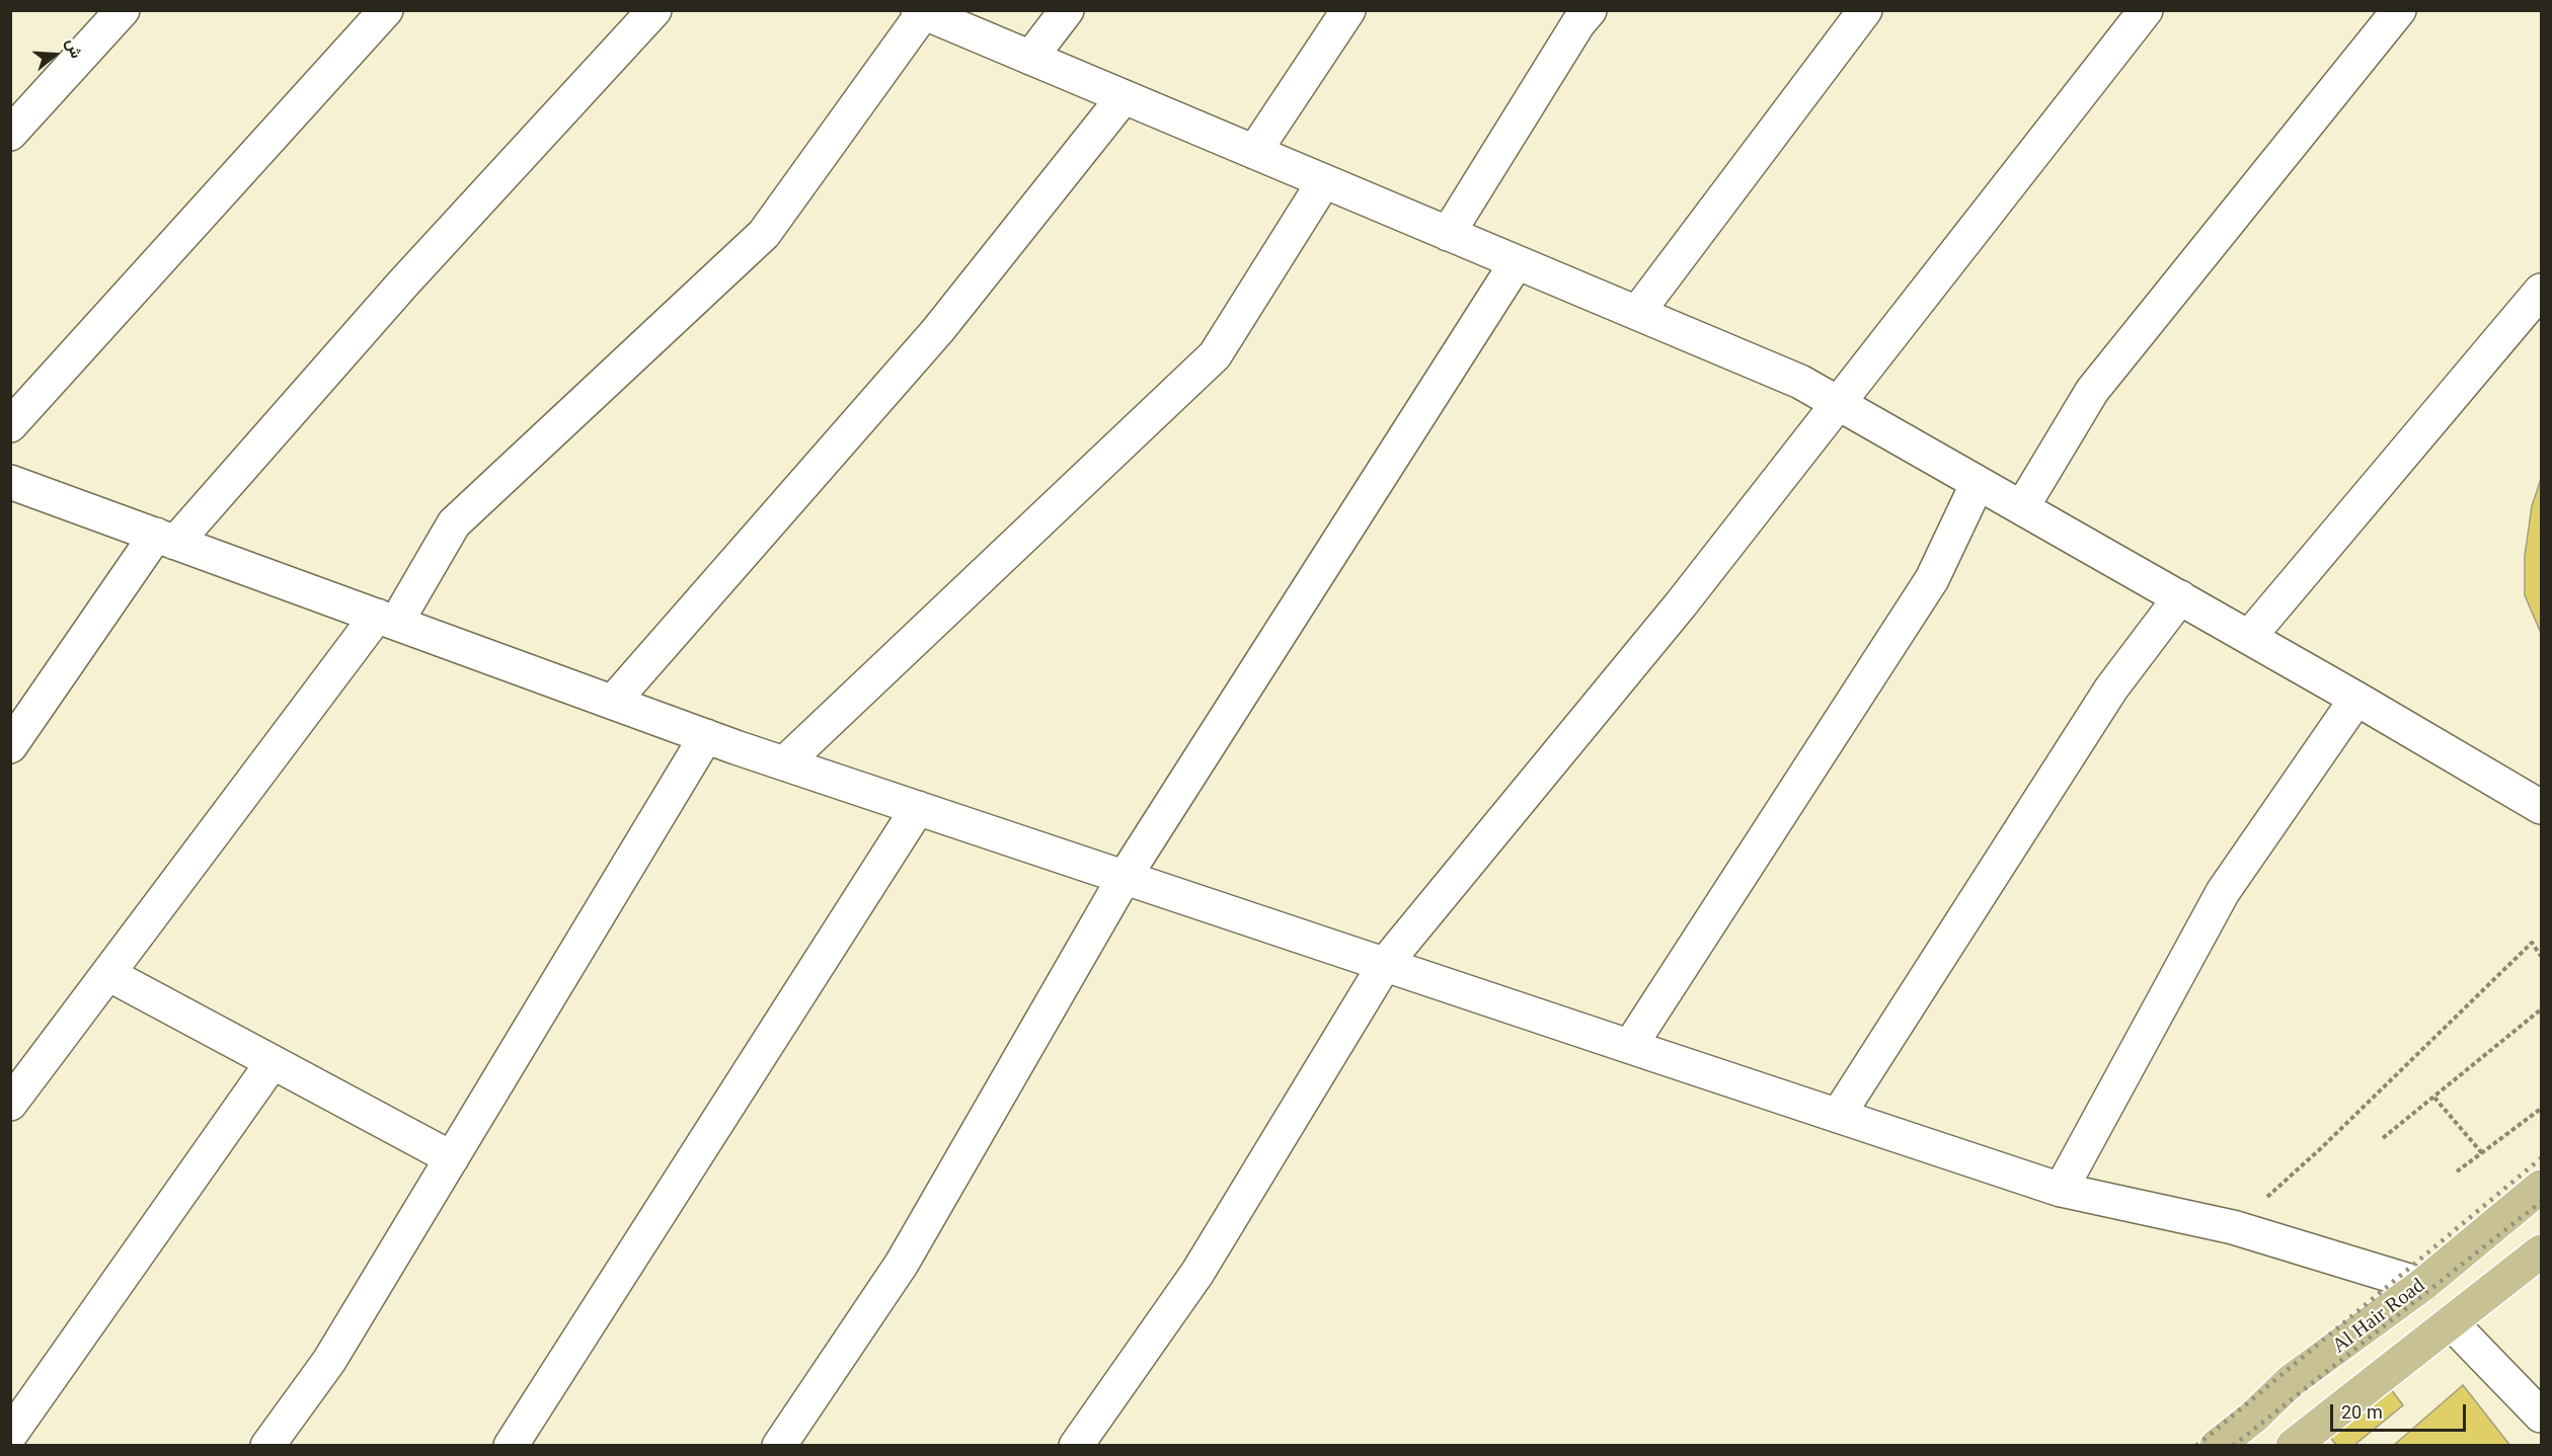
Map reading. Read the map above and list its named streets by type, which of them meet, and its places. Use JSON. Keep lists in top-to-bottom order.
{
  "streets": {
    "main road": ["Al Hair Road"]
  },
  "scale_bar": "20 m",
  "north": "right"
}
